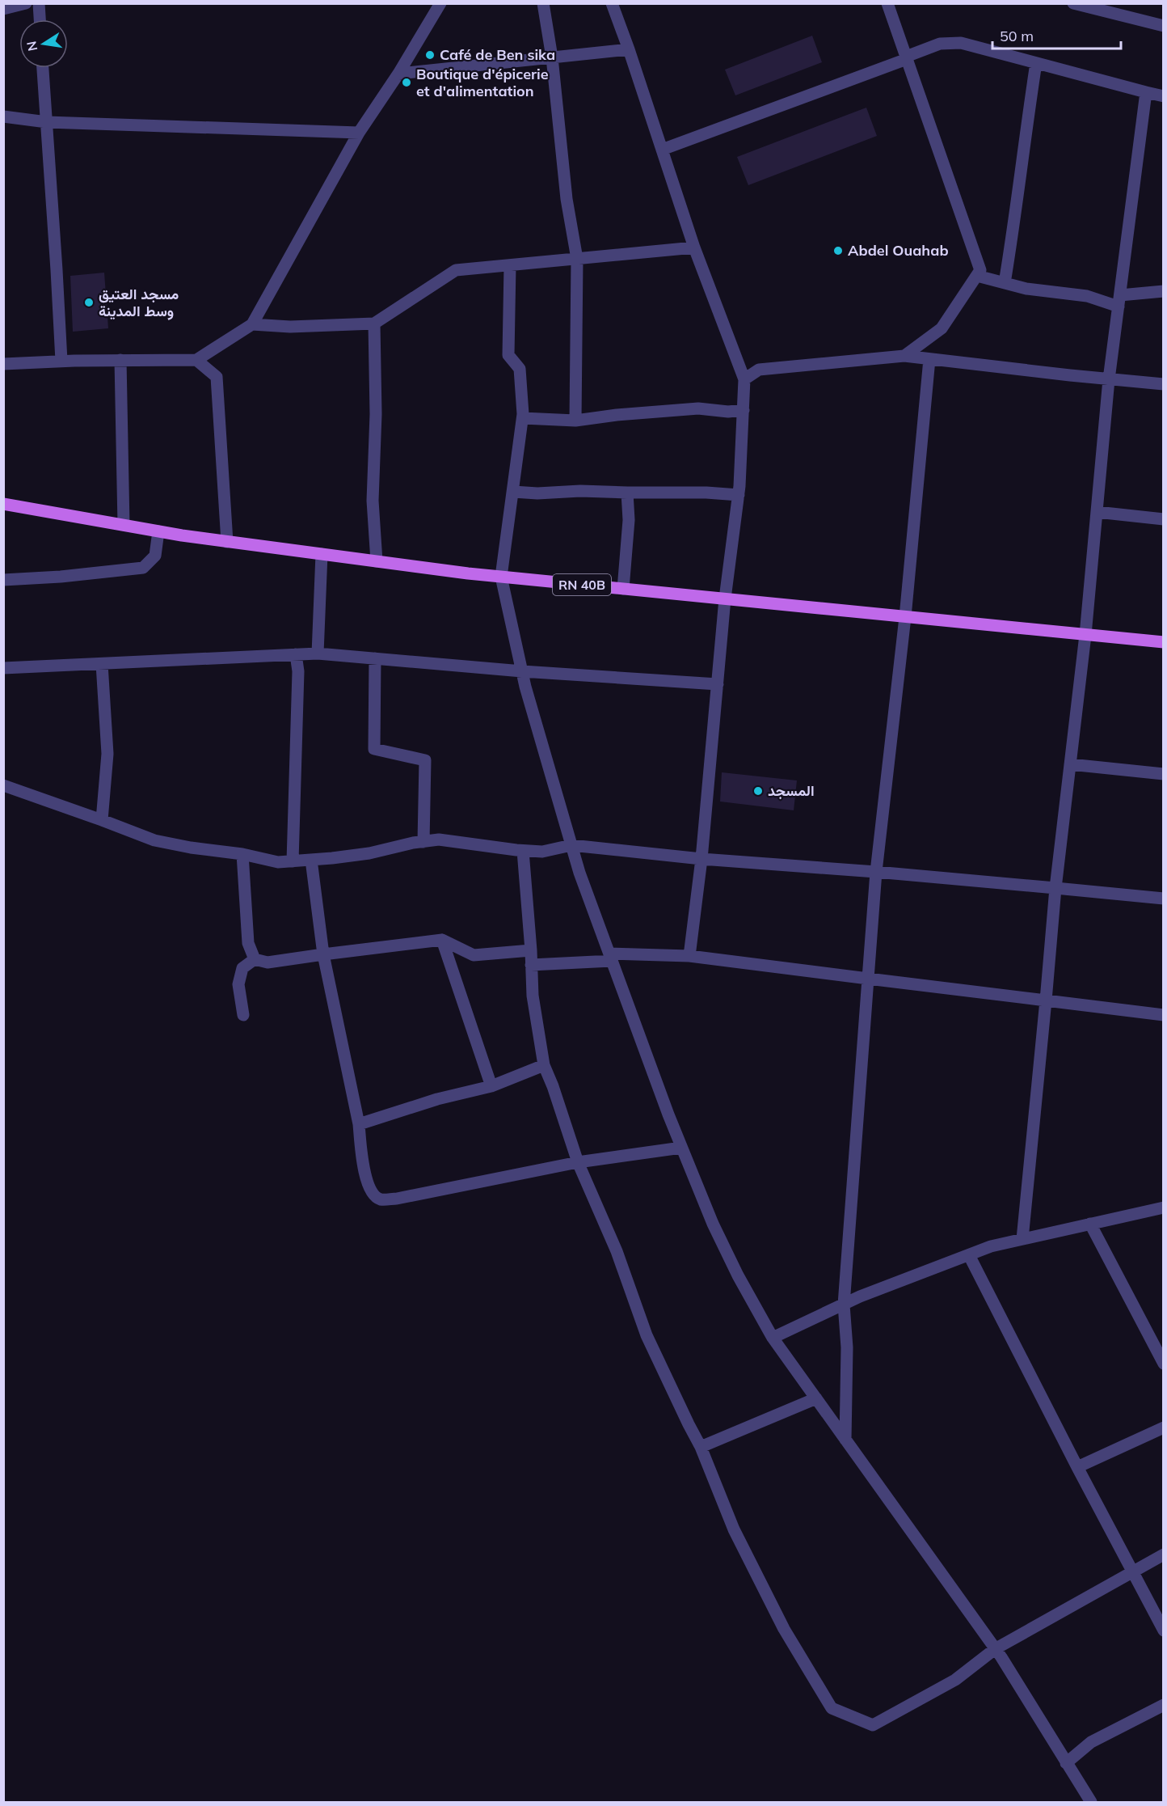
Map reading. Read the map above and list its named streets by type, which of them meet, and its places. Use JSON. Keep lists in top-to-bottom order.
{
  "streets": {
    "main road": ["RN 40B"]
  },
  "places": [
    "Café de Ben sika",
    "Boutique d'épicerie et d'alimentation",
    "Abdel Ouahab",
    "مسجد العتيق وسط المدينة",
    "المسجد"
  ],
  "scale_bar": "50 m",
  "north": "left"
}
